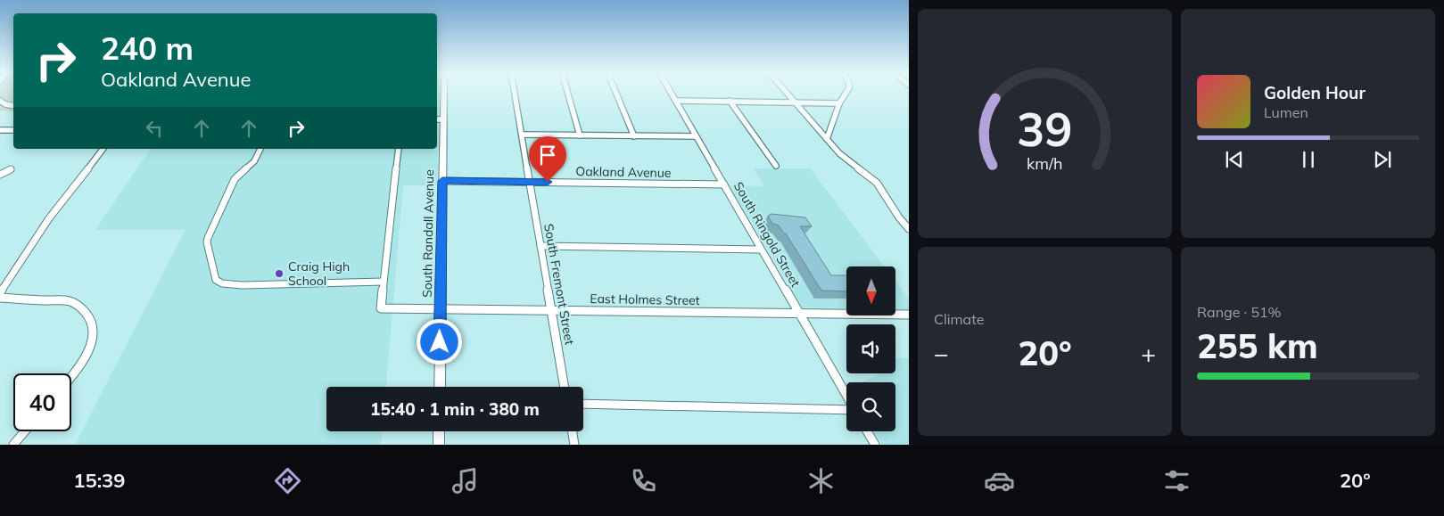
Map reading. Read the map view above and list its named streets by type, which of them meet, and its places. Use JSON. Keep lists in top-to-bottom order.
{
  "streets": {
    "street": [
      "Oakland Avenue",
      "South Randall Avenue",
      "South Ringold Street",
      "South Fremont Street",
      "East Holmes Street"
    ]
  },
  "crossings": [
    ["Oakland Avenue", "South Randall Avenue"],
    ["Oakland Avenue", "South Ringold Street"],
    ["Oakland Avenue", "South Fremont Street"],
    ["South Randall Avenue", "East Holmes Street"],
    ["South Ringold Street", "East Holmes Street"],
    ["South Fremont Street", "East Holmes Street"]
  ],
  "places": ["Craig High School"],
  "north": "bottom",
  "page": {
    "turn": ["240 m", "Oakland Avenue"],
    "song": ["Golden Hour", "Lumen"],
    "tile": [
      "Climate",
      ["Range · 51%", "255 km"]
    ],
    "heat": ["−", "20°", "+"],
    "limit": "40",
    "trip": "15:40 · 1 min · 380 m",
    "tabs": ["15:39", "20°"],
    "gauge": ["39", "km/h"]
  }
}
